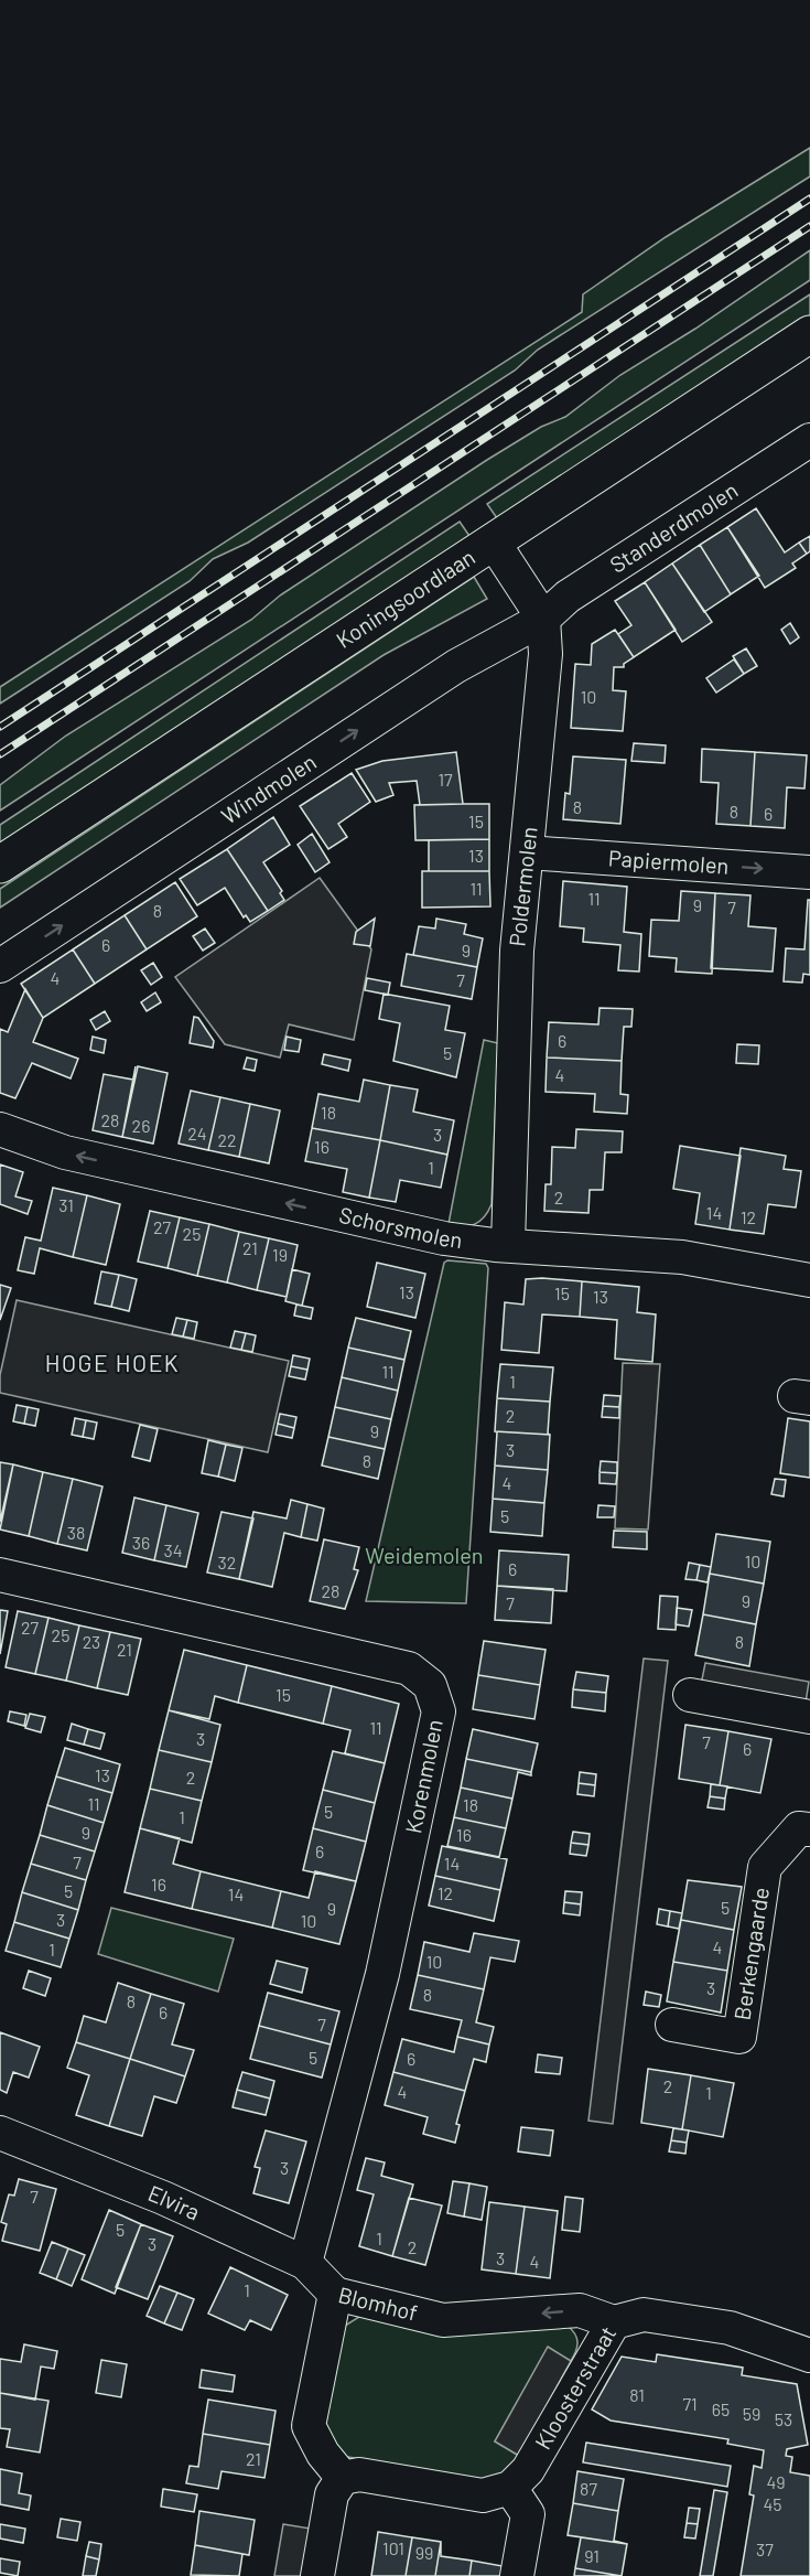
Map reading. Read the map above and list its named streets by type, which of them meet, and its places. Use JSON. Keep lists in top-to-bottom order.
{
  "streets": {
    "street": [
      "Standerdmolen",
      "Koningsoordlaan",
      "Windmolen",
      "Papiermolen",
      "Poldermolen",
      "Schorsmolen",
      "Korenmolen",
      "Berkengaarde",
      "Elvira",
      "Blomhof",
      "Kloosterstraat"
    ]
  },
  "crossings": [
    ["Standerdmolen", "Windmolen"],
    ["Standerdmolen", "Poldermolen"],
    ["Koningsoordlaan", "Poldermolen"],
    ["Windmolen", "Poldermolen"],
    ["Papiermolen", "Poldermolen"],
    ["Poldermolen", "Schorsmolen"],
    ["Korenmolen", "Elvira"],
    ["Elvira", "Blomhof"],
    ["Blomhof", "Kloosterstraat"]
  ],
  "one_way": ["Windmolen", "Papiermolen", "Schorsmolen"],
  "districts": ["HOGE HOEK"],
  "parks": ["Weidemolen"],
  "house_numbers": [
    "10",
    "17",
    "8",
    "8",
    "6",
    "15",
    "13",
    "11",
    "11",
    "9",
    "7",
    "8",
    "6",
    "9",
    "4",
    "7",
    "6",
    "5",
    "4",
    "18",
    "28",
    "26",
    "24",
    "3",
    "22",
    "16",
    "1",
    "2",
    "31",
    "14",
    "12",
    "27",
    "25",
    "21",
    "19",
    "13",
    "15",
    "13",
    "11",
    "1",
    "2",
    "9",
    "3",
    "8",
    "4",
    "5",
    "38",
    "36",
    "34",
    "10",
    "32",
    "6",
    "28",
    "9",
    "7",
    "27",
    "25",
    "23",
    "8",
    "21",
    "15",
    "11",
    "3",
    "7",
    "6",
    "13",
    "2",
    "11",
    "18",
    "5",
    "1",
    "9",
    "16",
    "6",
    "7",
    "14",
    "16",
    "5",
    "12",
    "14",
    "5",
    "9",
    "3",
    "10",
    "4",
    "1",
    "10",
    "3",
    "8",
    "8",
    "6",
    "7",
    "5",
    "6",
    "2",
    "4",
    "1",
    "3",
    "7",
    "5",
    "1",
    "3",
    "2",
    "3",
    "4",
    "1",
    "81",
    "71",
    "65",
    "59",
    "53",
    "21",
    "49",
    "87",
    "45",
    "101",
    "37",
    "99",
    "91"
  ]
}
